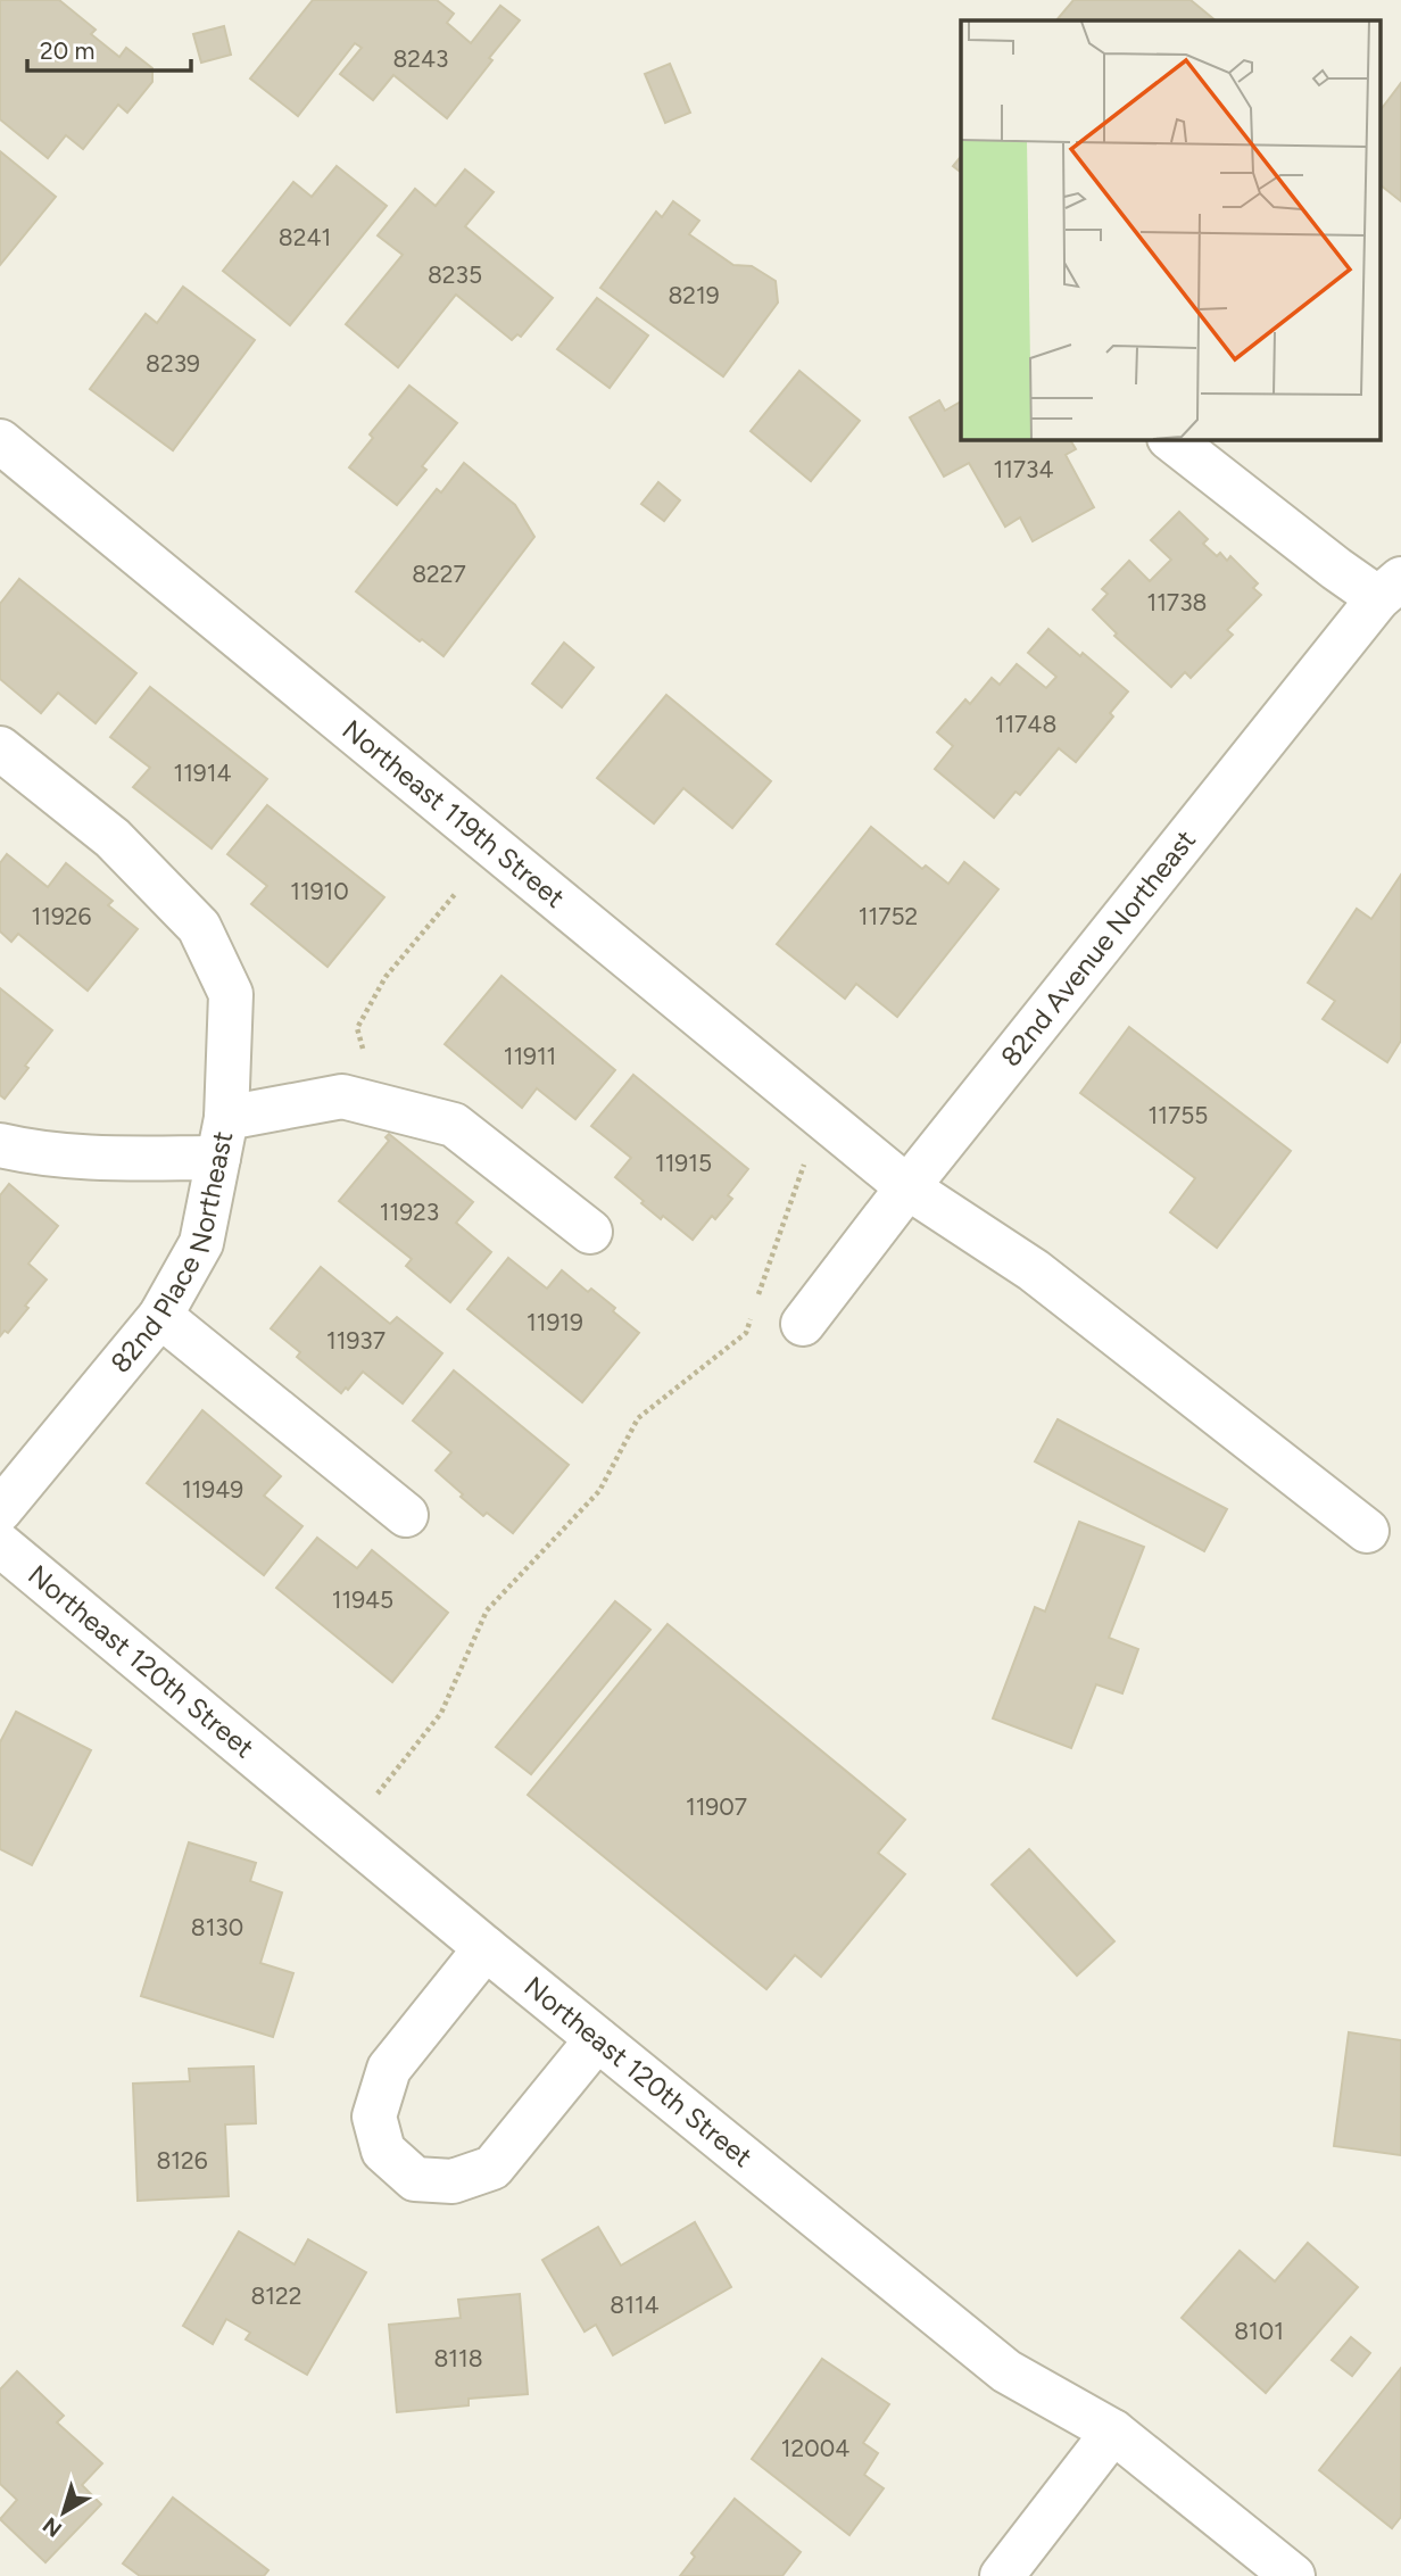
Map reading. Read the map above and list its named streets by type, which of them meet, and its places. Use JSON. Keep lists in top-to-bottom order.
{
  "streets": {
    "street": [
      "Northeast 119th Street",
      "82nd Avenue Northeast",
      "82nd Place Northeast",
      "Northeast 120th Street"
    ]
  },
  "crossings": [
    ["Northeast 119th Street", "82nd Avenue Northeast"]
  ],
  "house_numbers": [
    "8243",
    "8241",
    "8235",
    "8219",
    "8239",
    "11734",
    "8227",
    "11738",
    "11748",
    "11914",
    "11910",
    "11926",
    "11752",
    "11911",
    "11755",
    "11915",
    "11923",
    "11919",
    "11937",
    "11949",
    "11945",
    "11907",
    "8130",
    "8126",
    "8122",
    "8114",
    "8101",
    "8118",
    "12004"
  ],
  "scale_bar": "20 m",
  "north": "bottom left"
}
